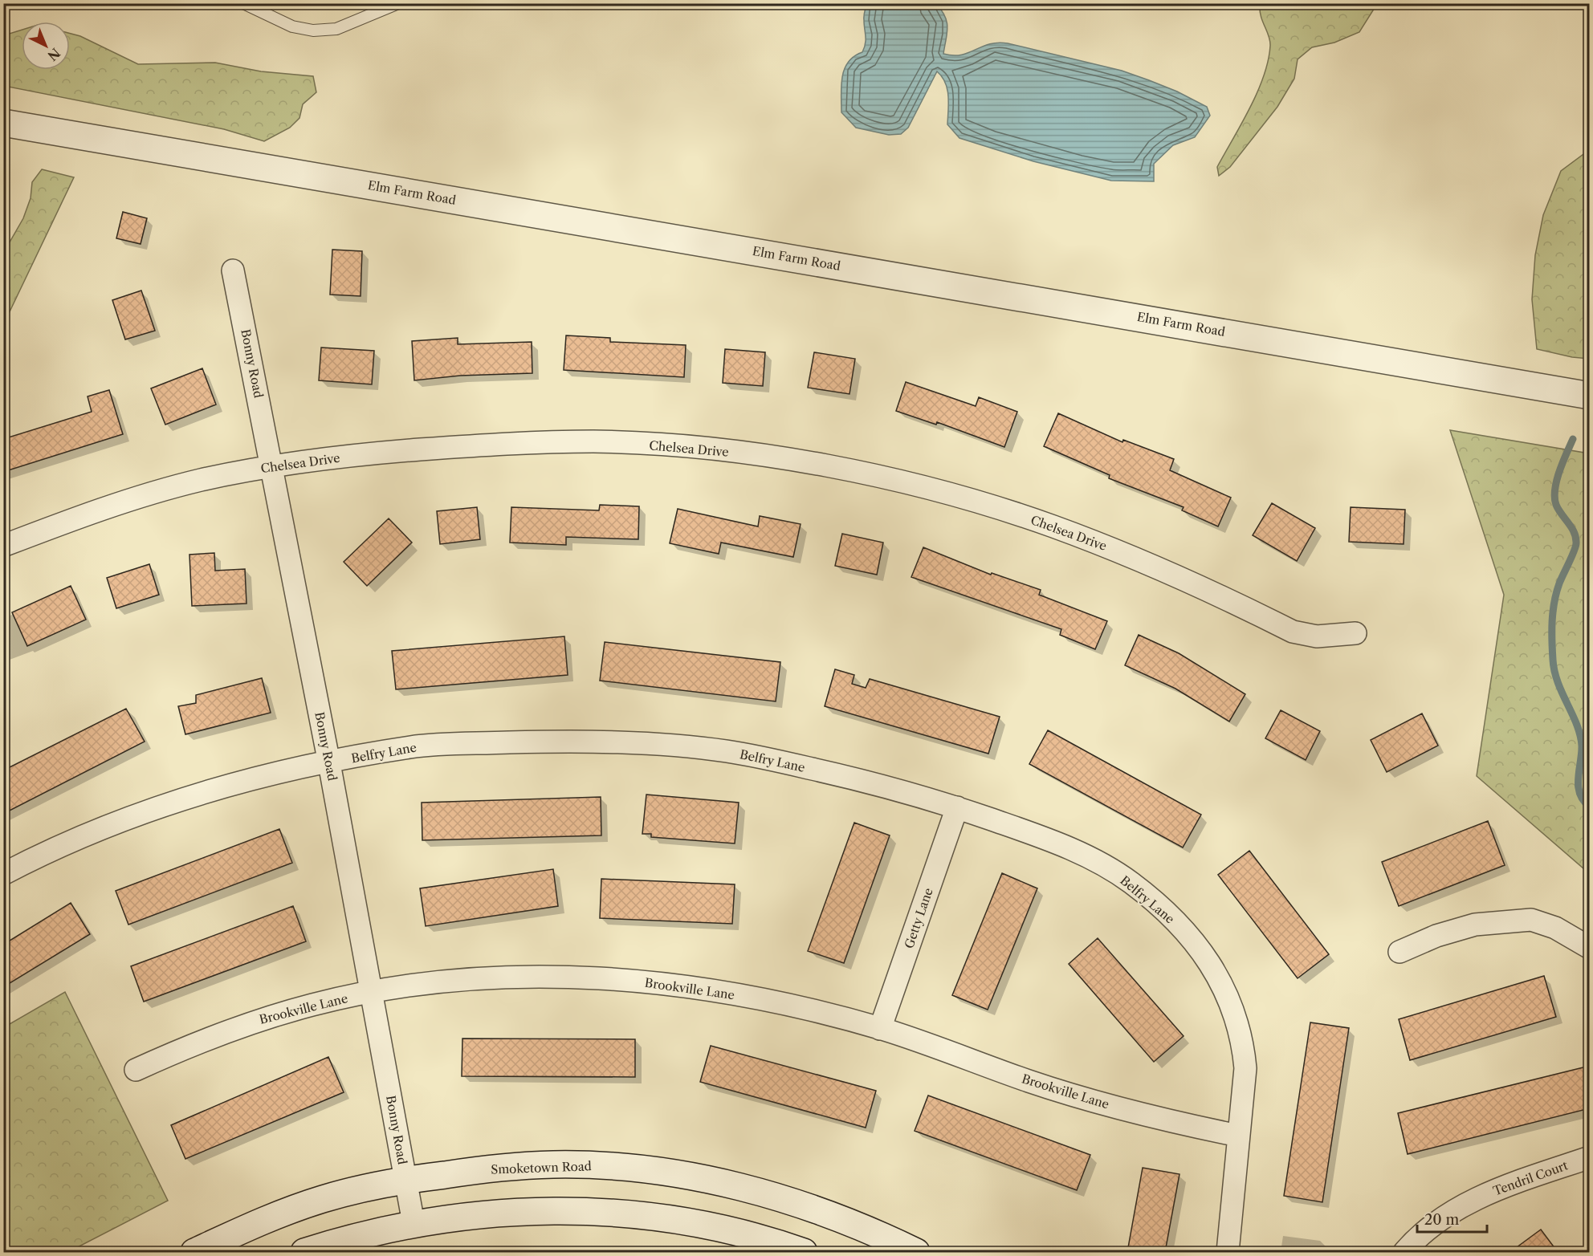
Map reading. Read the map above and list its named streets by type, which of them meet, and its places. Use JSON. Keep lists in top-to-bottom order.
{
  "streets": {
    "street": [
      "Elm Farm Road",
      "Bonny Road",
      "Chelsea Drive",
      "Belfry Lane",
      "Getty Lane",
      "Brookville Lane",
      "Smoketown Road",
      "Tendril Court"
    ]
  },
  "crossings": [
    ["Bonny Road", "Chelsea Drive"],
    ["Bonny Road", "Belfry Lane"],
    ["Bonny Road", "Brookville Lane"],
    ["Bonny Road", "Smoketown Road"],
    ["Belfry Lane", "Getty Lane"],
    ["Belfry Lane", "Brookville Lane"],
    ["Getty Lane", "Brookville Lane"]
  ],
  "scale_bar": "20 m",
  "north": "bottom right"
}
